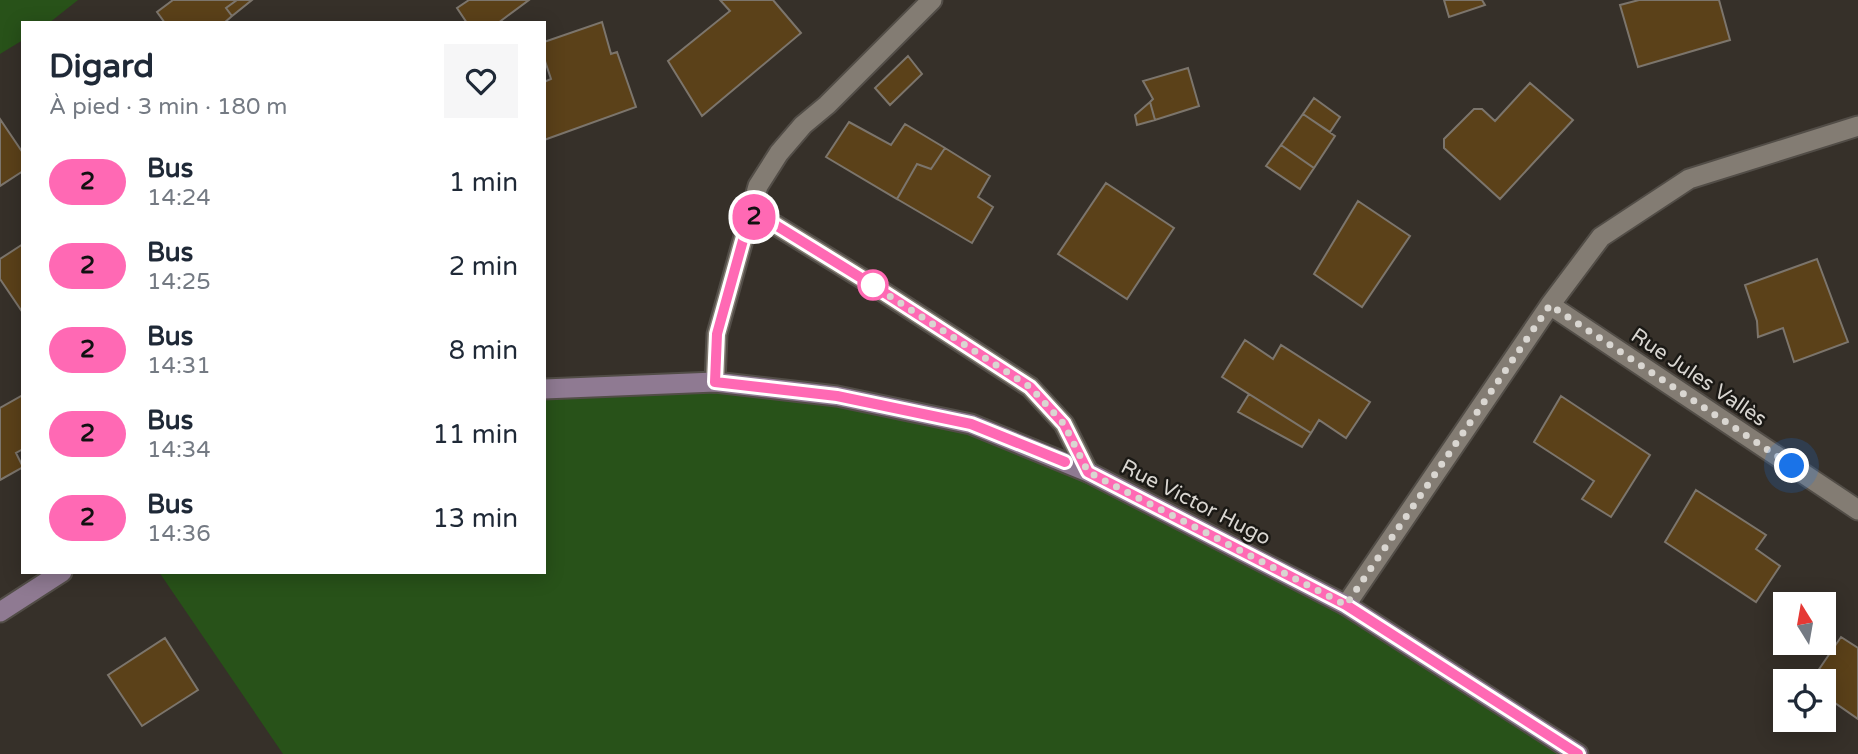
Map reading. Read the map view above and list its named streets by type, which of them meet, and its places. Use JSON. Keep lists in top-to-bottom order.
{
  "streets": {
    "main road": ["Rue Victor Hugo"],
    "street": ["Rue Jules Vallès"]
  },
  "lines": ["bus line 2"],
  "north": "top",
  "page": {
    "on_map": "2",
    "heading": ["Digard", "À pied · 3 min · 180 m"],
    "list": [
      {
        "mark": "2",
        "name": "Bus",
        "note": "14:24",
        "value": "1 min"
      },
      {
        "mark": "2",
        "name": "Bus",
        "note": "14:25",
        "value": "2 min"
      },
      {
        "mark": "2",
        "name": "Bus",
        "note": "14:31",
        "value": "8 min"
      },
      {
        "mark": "2",
        "name": "Bus",
        "note": "14:34",
        "value": "11 min"
      },
      {
        "mark": "2",
        "name": "Bus",
        "note": "14:36",
        "value": "13 min"
      }
    ]
  }
}
